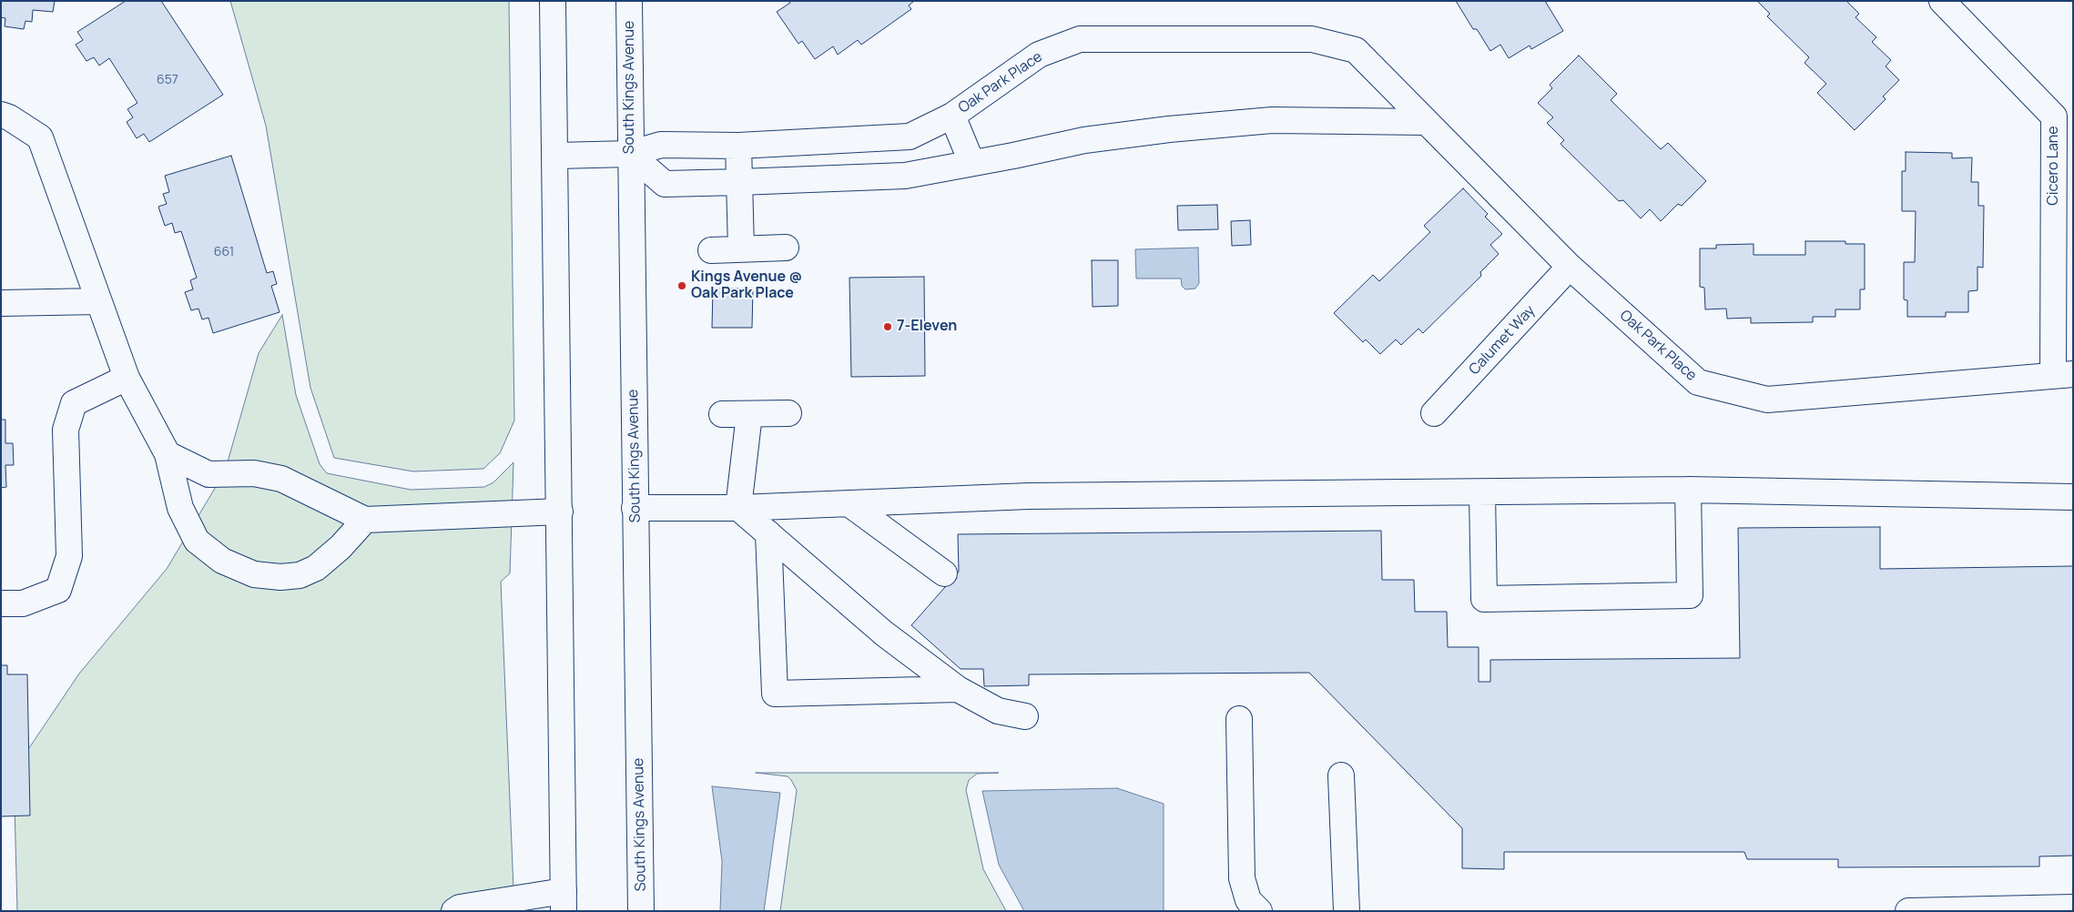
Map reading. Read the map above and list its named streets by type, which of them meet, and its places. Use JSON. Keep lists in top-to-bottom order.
{
  "streets": {
    "street": [
      "Oak Park Place",
      "South Kings Avenue",
      "Cicero Lane",
      "Calumet Way"
    ]
  },
  "crossings": [
    ["Oak Park Place", "South Kings Avenue"],
    ["Oak Park Place", "Cicero Lane"],
    ["Oak Park Place", "Calumet Way"]
  ],
  "places": ["Kings Avenue @ Oak Park Place", "7-Eleven"],
  "house_numbers": ["657", "661"]
}
